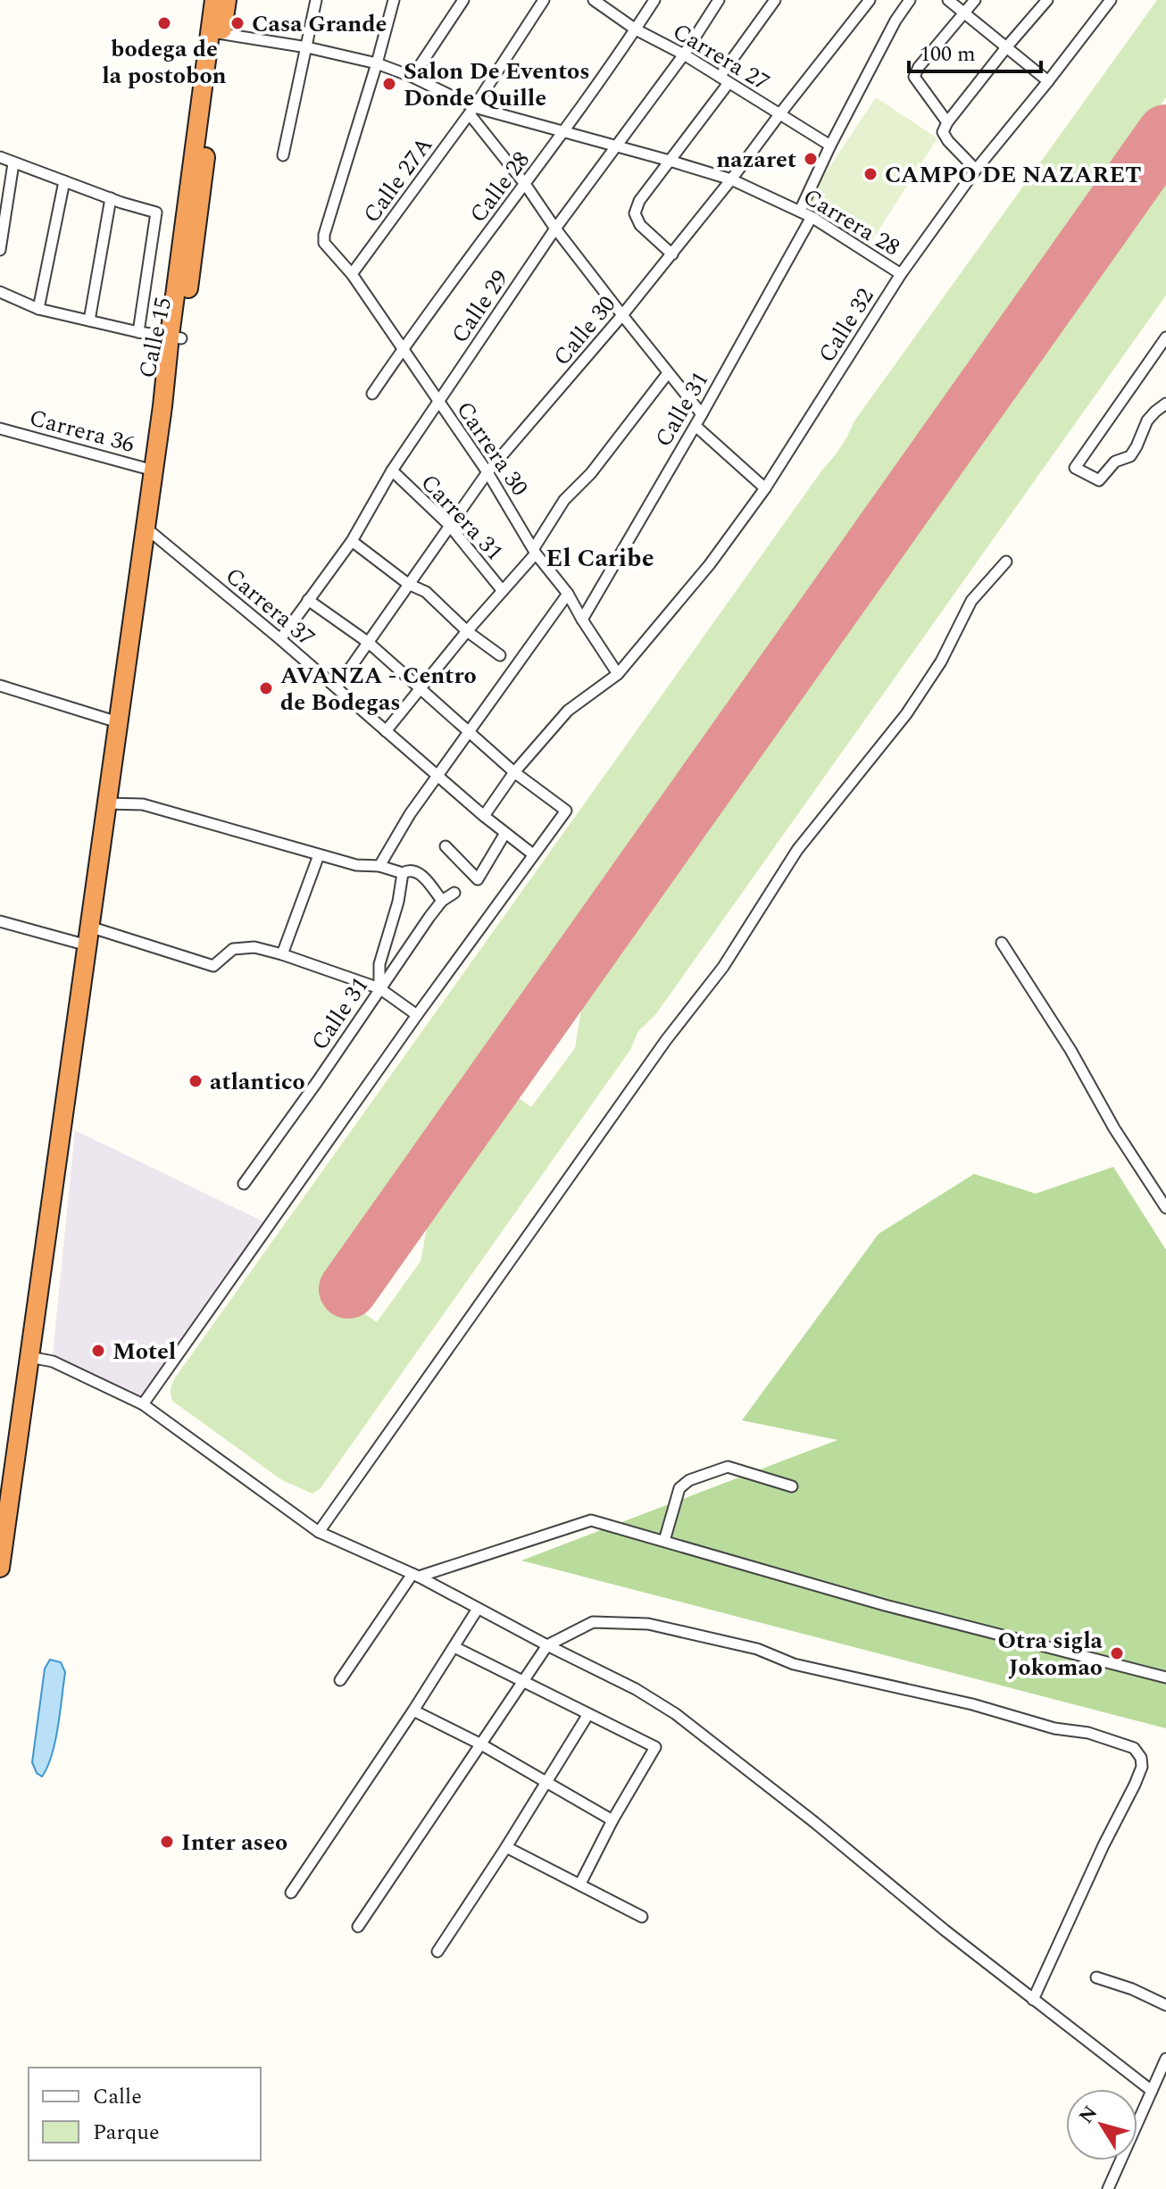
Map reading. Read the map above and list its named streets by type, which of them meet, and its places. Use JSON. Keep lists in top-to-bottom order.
{
  "streets": {
    "highway": ["Calle 15"],
    "street": [
      "Carrera 27",
      "Calle 27A",
      "Calle 28",
      "Carrera 28",
      "Calle 29",
      "Calle 32",
      "Calle 30",
      "Calle 31",
      "Carrera 36",
      "Carrera 30",
      "Carrera 31",
      "Carrera 37"
    ]
  },
  "crossings": [
    ["Carrera 27", "Calle 28"],
    ["Carrera 27", "Calle 29"],
    ["Carrera 27", "Calle 30"],
    ["Calle 27A", "Carrera 28"],
    ["Calle 27A", "Carrera 30"],
    ["Calle 28", "Carrera 28"],
    ["Calle 28", "Carrera 30"],
    ["Carrera 28", "Calle 29"],
    ["Carrera 28", "Calle 32"],
    ["Carrera 28", "Calle 30"],
    ["Carrera 28", "Calle 15"],
    ["Carrera 28", "Calle 31"],
    ["Carrera 28", "Carrera 30"],
    ["Calle 29", "Carrera 30"],
    ["Calle 29", "Carrera 31"],
    ["Calle 29", "Carrera 37"],
    ["Calle 32", "Carrera 30"],
    ["Calle 32", "Carrera 37"],
    ["Calle 30", "Carrera 30"],
    ["Calle 30", "Carrera 31"],
    ["Calle 30", "Carrera 37"],
    ["Calle 15", "Carrera 36"],
    ["Calle 15", "Carrera 37"],
    ["Calle 31", "Carrera 30"]
  ],
  "districts": ["El Caribe"],
  "places": [
    "bodega de la postobon",
    "Casa Grande",
    "Salon De Eventos Donde Quille",
    "nazaret",
    "CAMPO DE NAZARET",
    "AVANZA - Centro de Bodegas",
    "atlantico",
    "Motel",
    "Otra sigla Jokomao",
    "Inter aseo"
  ],
  "legend": ["Calle", "Parque"],
  "scale_bar": "100 m",
  "north": "top left"
}
